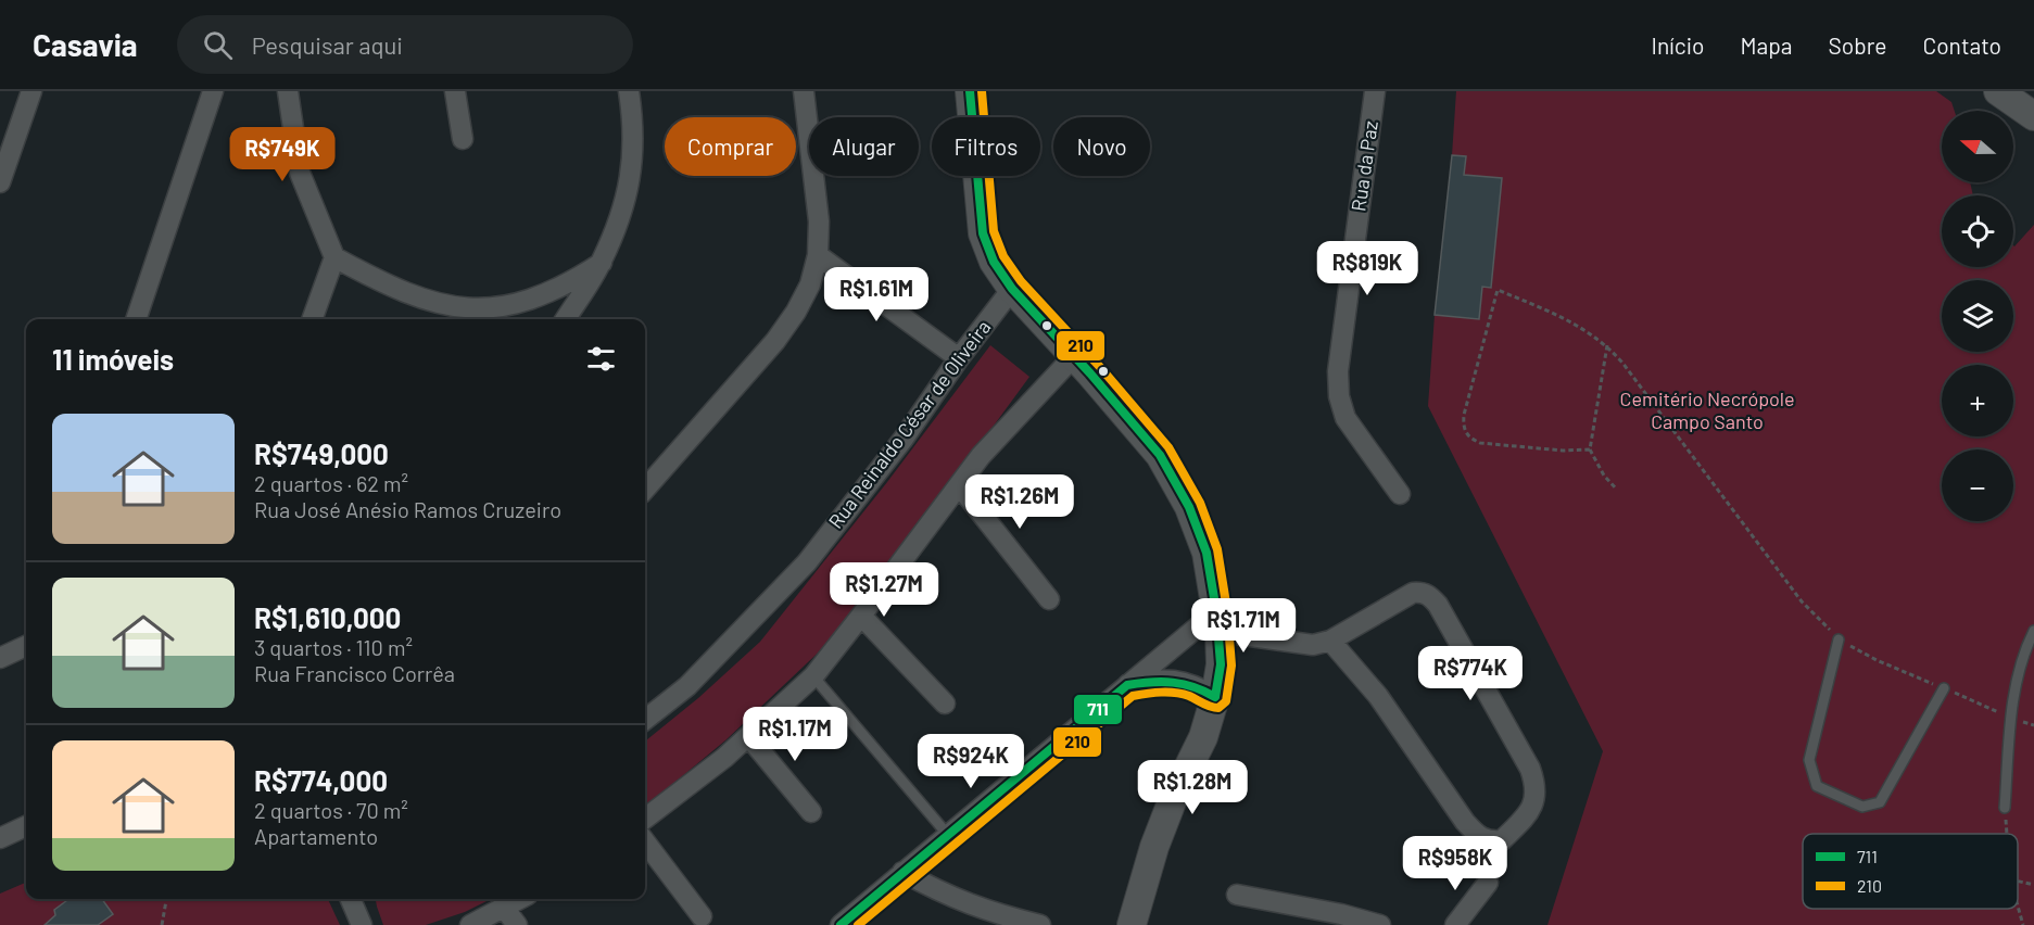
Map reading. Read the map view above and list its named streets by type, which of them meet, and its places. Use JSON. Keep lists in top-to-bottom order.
{
  "streets": {
    "street": ["Rua da Paz", "Rua Reinaldo César de Oliveira"]
  },
  "parks": ["Cemitério Necrópole Campo Santo"],
  "lines": ["transit line 711", "transit line 210"],
  "legend": ["711", "210"],
  "north": "left",
  "page": {
    "header": "Casavia",
    "search": "Pesquisar aqui",
    "nav": [
      "Início",
      "Mapa",
      "Sobre",
      "Contato"
    ],
    "map_buttons": ["+", "−"],
    "chip": [
      "Comprar",
      "Alugar",
      "Filtros",
      "Novo"
    ],
    "price": [
      "R$749K",
      "R$819K",
      "R$1.61M",
      "R$1.26M",
      "R$1.27M",
      "R$1.71M",
      "R$774K",
      "R$1.17M",
      "R$924K",
      "R$1.28M",
      "R$958K"
    ],
    "heading": "11 imóveis",
    "list": [
      {
        "name": "R$749,000",
        "note": "2 quartos · 62 m² · Rua José Anésio Ramos Cruzeiro"
      },
      {
        "name": "R$1,610,000",
        "note": "3 quartos · 110 m² · Rua Francisco Corrêa"
      },
      {
        "name": "R$774,000",
        "note": "2 quartos · 70 m² · Apartamento"
      }
    ]
  }
}
